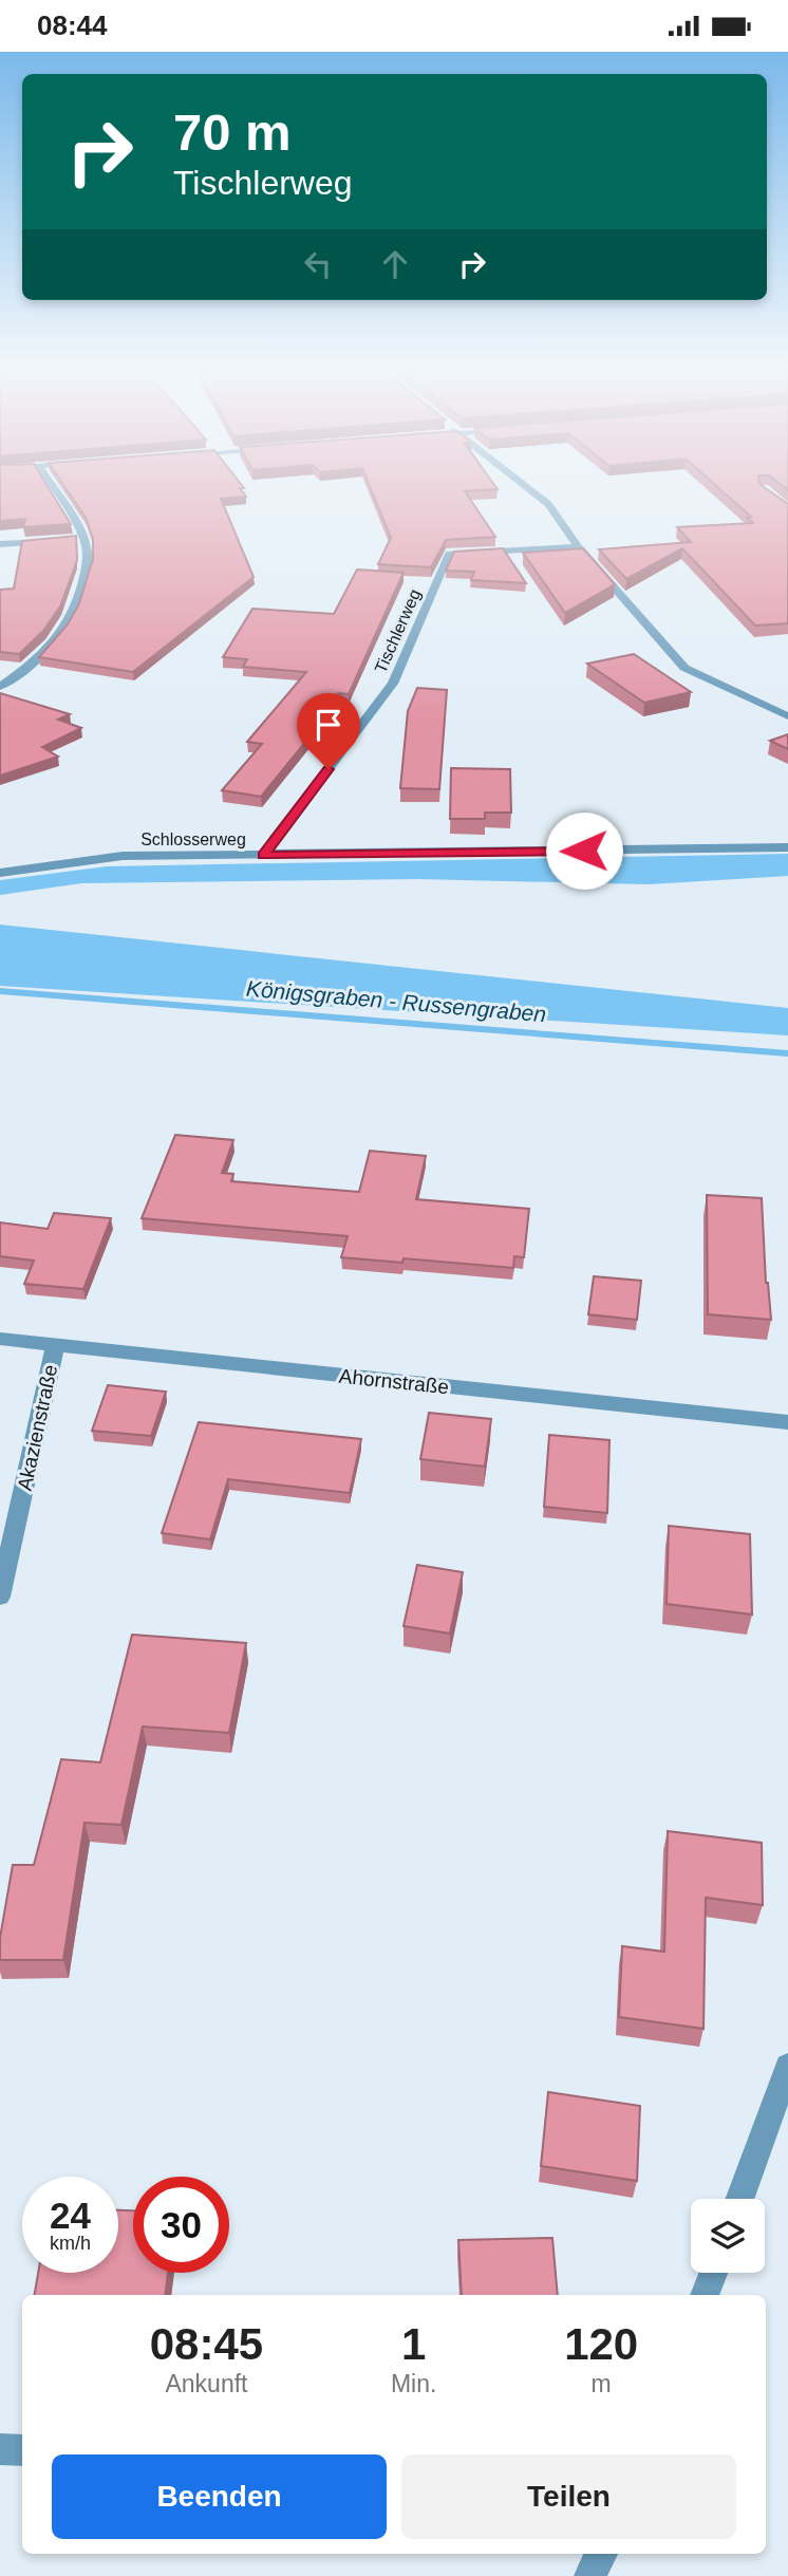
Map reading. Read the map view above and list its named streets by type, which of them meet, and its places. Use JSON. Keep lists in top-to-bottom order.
{
  "streets": {
    "street": [
      "Tischlerweg",
      "Schlosserweg",
      "Ahornstraße",
      "Akazienstraße"
    ]
  },
  "crossings": [
    ["Tischlerweg", "Schlosserweg"],
    ["Ahornstraße", "Akazienstraße"]
  ],
  "water": ["Königsgraben - Russengraben"],
  "page": {
    "status": "08:44",
    "turn": ["70 m", "Tischlerweg"],
    "speed": "24 km/h",
    "limit": "30",
    "eta": [
      "08:45",
      "Ankunft",
      "1",
      "Min.",
      "120",
      "m"
    ],
    "buttons": ["Beenden", "Teilen"]
  }
}
